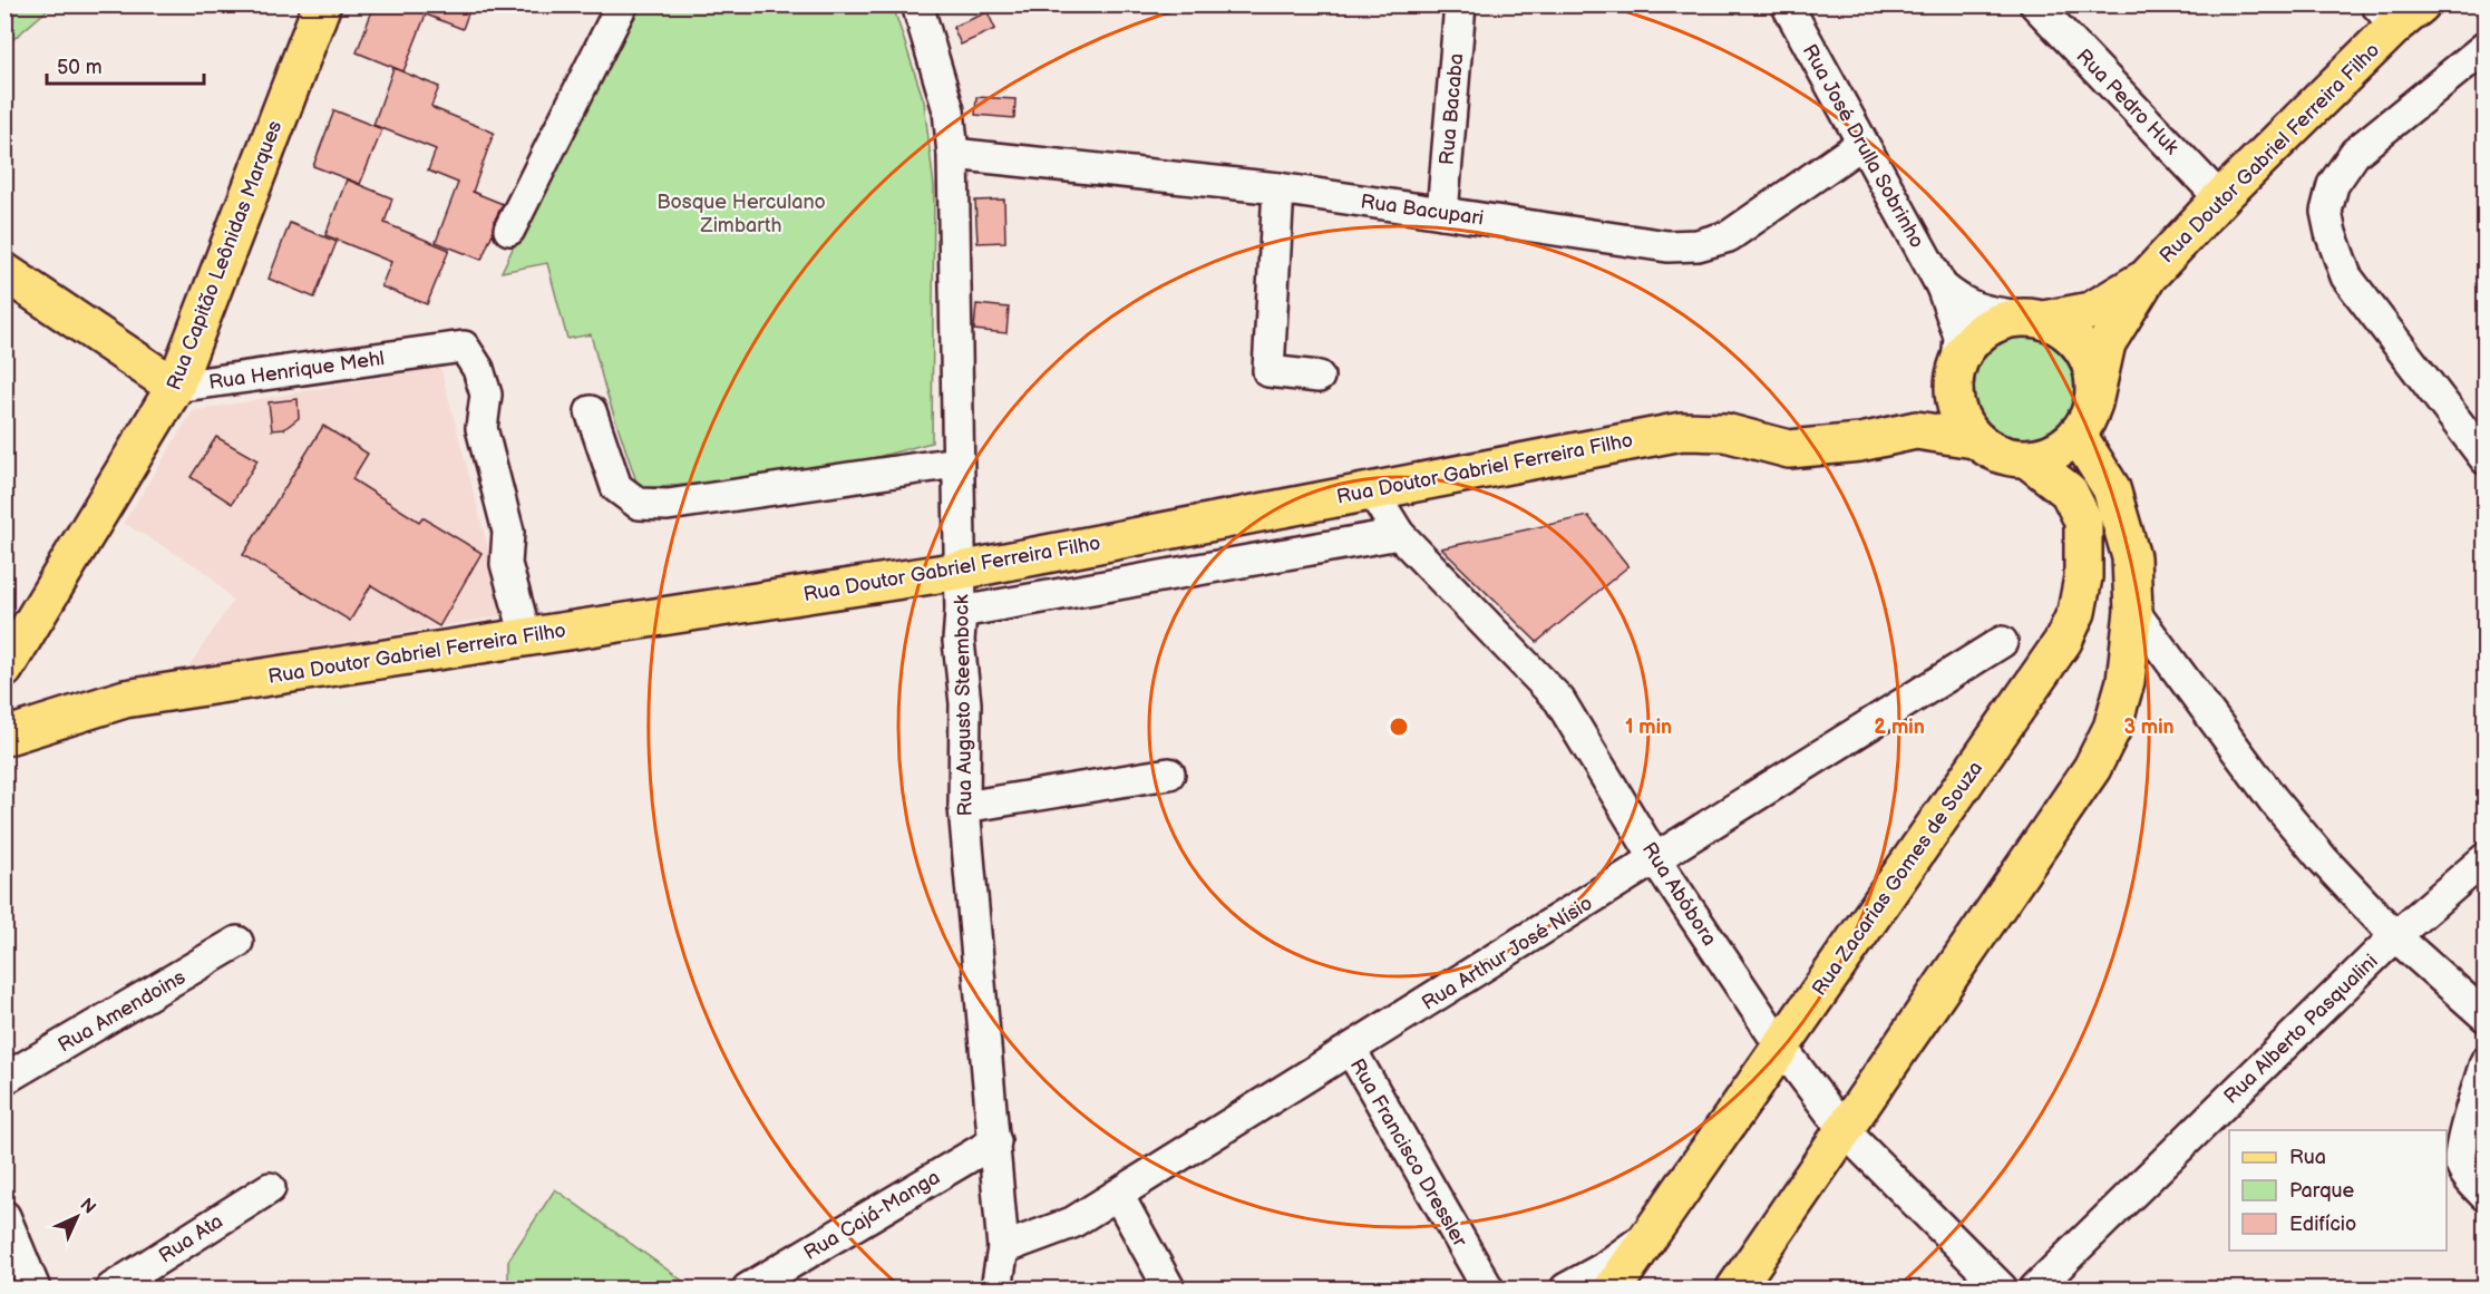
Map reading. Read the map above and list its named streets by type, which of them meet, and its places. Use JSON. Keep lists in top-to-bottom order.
{
  "streets": {
    "main road": ["Rua Doutor Gabriel Ferreira Filho", "Rua Capitão Leônidas Marques", "Rua Zacarias Gomes de Souza"],
    "street": [
      "Rua Pedro Huk",
      "Rua Bacaba",
      "Rua José Drulla Sobrinho",
      "Rua Bacupari",
      "Rua Henrique Mehl",
      "Rua Augusto Steembock",
      "Rua Abóbora",
      "Rua Arthur José Nísio",
      "Rua Amendoins",
      "Rua Alberto Pasqualini",
      "Rua Francisco Dressler",
      "Rua Cajá-Manga",
      "Rua Ata"
    ]
  },
  "crossings": [
    ["Rua Pedro Huk", "Rua Doutor Gabriel Ferreira Filho"],
    ["Rua Bacaba", "Rua Bacupari"],
    ["Rua José Drulla Sobrinho", "Rua Doutor Gabriel Ferreira Filho"],
    ["Rua José Drulla Sobrinho", "Rua Bacupari"],
    ["Rua José Drulla Sobrinho", "Rua Zacarias Gomes de Souza"],
    ["Rua Doutor Gabriel Ferreira Filho", "Rua Henrique Mehl"],
    ["Rua Doutor Gabriel Ferreira Filho", "Rua Augusto Steembock"],
    ["Rua Doutor Gabriel Ferreira Filho", "Rua Zacarias Gomes de Souza"],
    ["Rua Doutor Gabriel Ferreira Filho", "Rua Abóbora"],
    ["Rua Bacupari", "Rua Augusto Steembock"],
    ["Rua Capitão Leônidas Marques", "Rua Henrique Mehl"],
    ["Rua Augusto Steembock", "Rua Arthur José Nísio"],
    ["Rua Augusto Steembock", "Rua Cajá-Manga"],
    ["Rua Zacarias Gomes de Souza", "Rua Abóbora"],
    ["Rua Abóbora", "Rua Arthur José Nísio"],
    ["Rua Arthur José Nísio", "Rua Francisco Dressler"]
  ],
  "parks": ["Bosque Herculano Zimbarth"],
  "legend": ["Rua", "Parque", "Edifício"],
  "scale_bar": "50 m",
  "north": "top right",
  "rings": ["1 min", "2 min", "3 min"]
}
